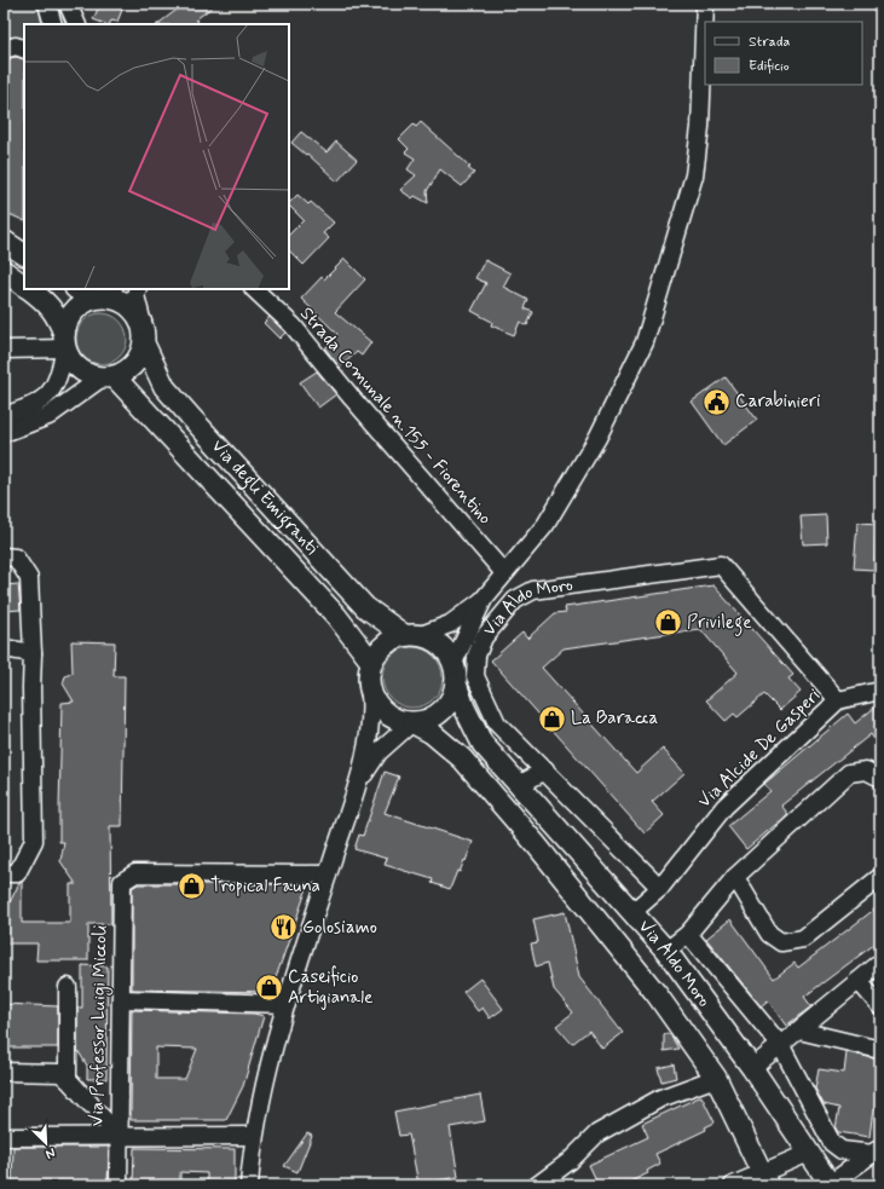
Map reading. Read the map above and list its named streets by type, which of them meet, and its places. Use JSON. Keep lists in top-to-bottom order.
{
  "streets": {
    "main road": ["Via degli Emigranti", "Via Aldo Moro"],
    "street": ["Strada Comunale n.155 - Fiorentino", "Via Alcide De Gasperi", "Via Professor Luigi Miccoli"]
  },
  "crossings": [
    ["Via degli Emigranti", "Via Aldo Moro"],
    ["Via Aldo Moro", "Via Alcide De Gasperi"]
  ],
  "places": {
    "public building": ["Carabinieri"],
    "shop": [
      "Privilege",
      "La Baracca",
      "Tropical Fauna",
      "Caseificio Artigianale"
    ],
    "restaurant": ["Golosiamo"]
  },
  "legend": ["Strada", "Edificio"],
  "north": "bottom right"
}
